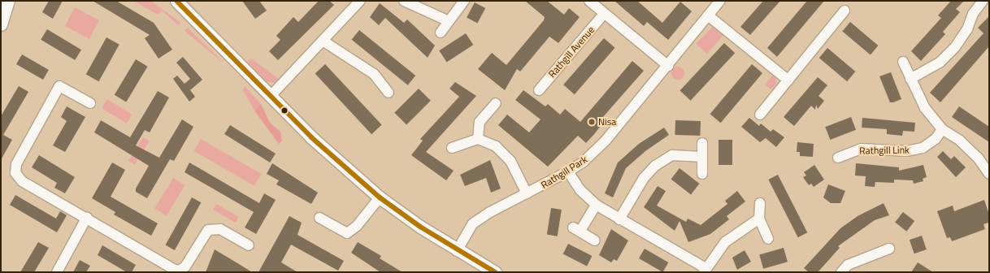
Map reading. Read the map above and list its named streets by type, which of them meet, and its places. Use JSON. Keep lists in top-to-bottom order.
{
  "streets": {
    "street": ["Rathgill Avenue", "Rathgill Link", "Rathgill Park"]
  },
  "places": ["Nisa"]
}
